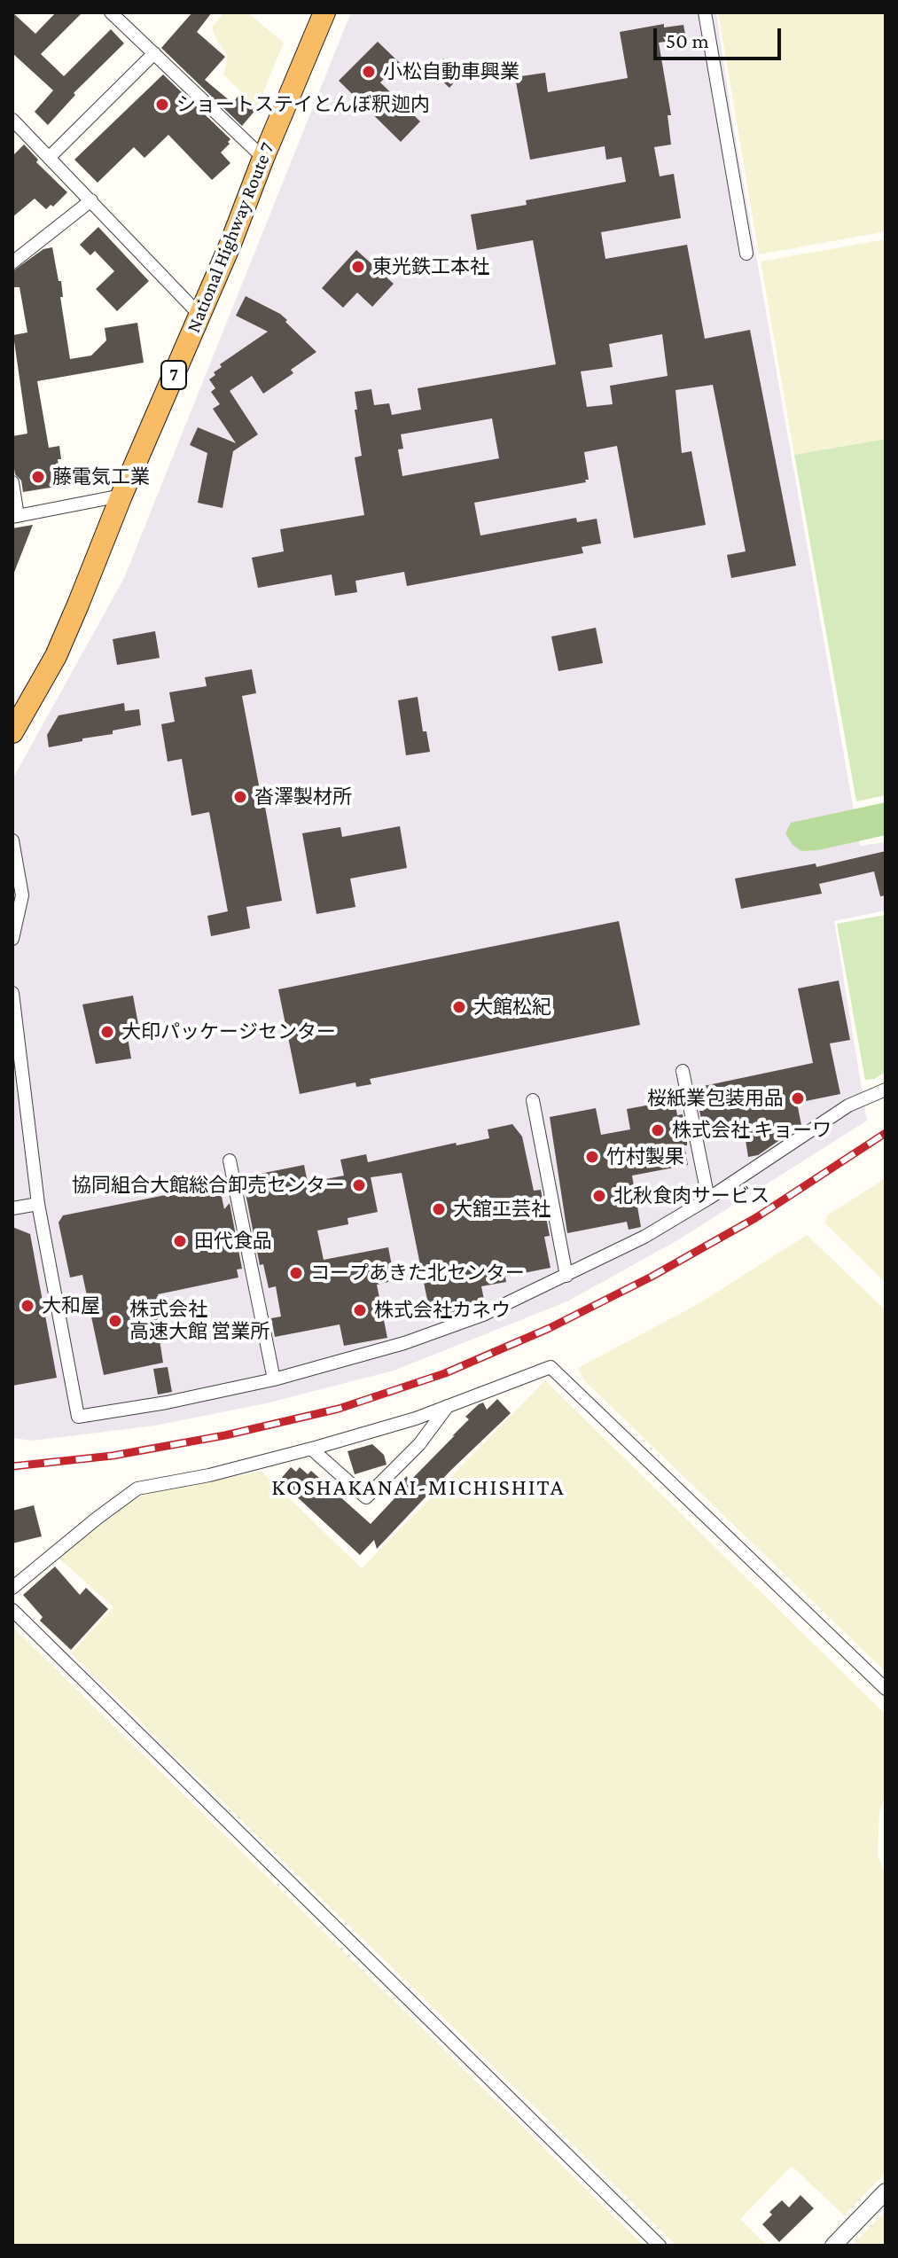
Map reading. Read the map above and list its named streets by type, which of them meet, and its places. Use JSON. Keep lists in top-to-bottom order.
{
  "streets": {
    "highway": ["National Highway Route 7", "7"]
  },
  "districts": ["KOSHAKANAI-MICHISHITA"],
  "places": [
    "小松自動車興業",
    "ショートステイとんぼ釈迦内",
    "東光鉄工本社",
    "藤電気工業",
    "沓澤製材所",
    "大館松紀",
    "大印パッケージセンター",
    "桜紙業包装用品",
    "株式会社 キョーワ",
    "竹村製果",
    "協同組合大館総合卸売センター",
    "北秋食肉サービス",
    "大舘工芸社",
    "田代食品",
    "コープあきた北センター",
    "大和屋",
    "株式会社カネウ",
    "株式会社 高速大館 営業所"
  ],
  "scale_bar": "50 m"
}
